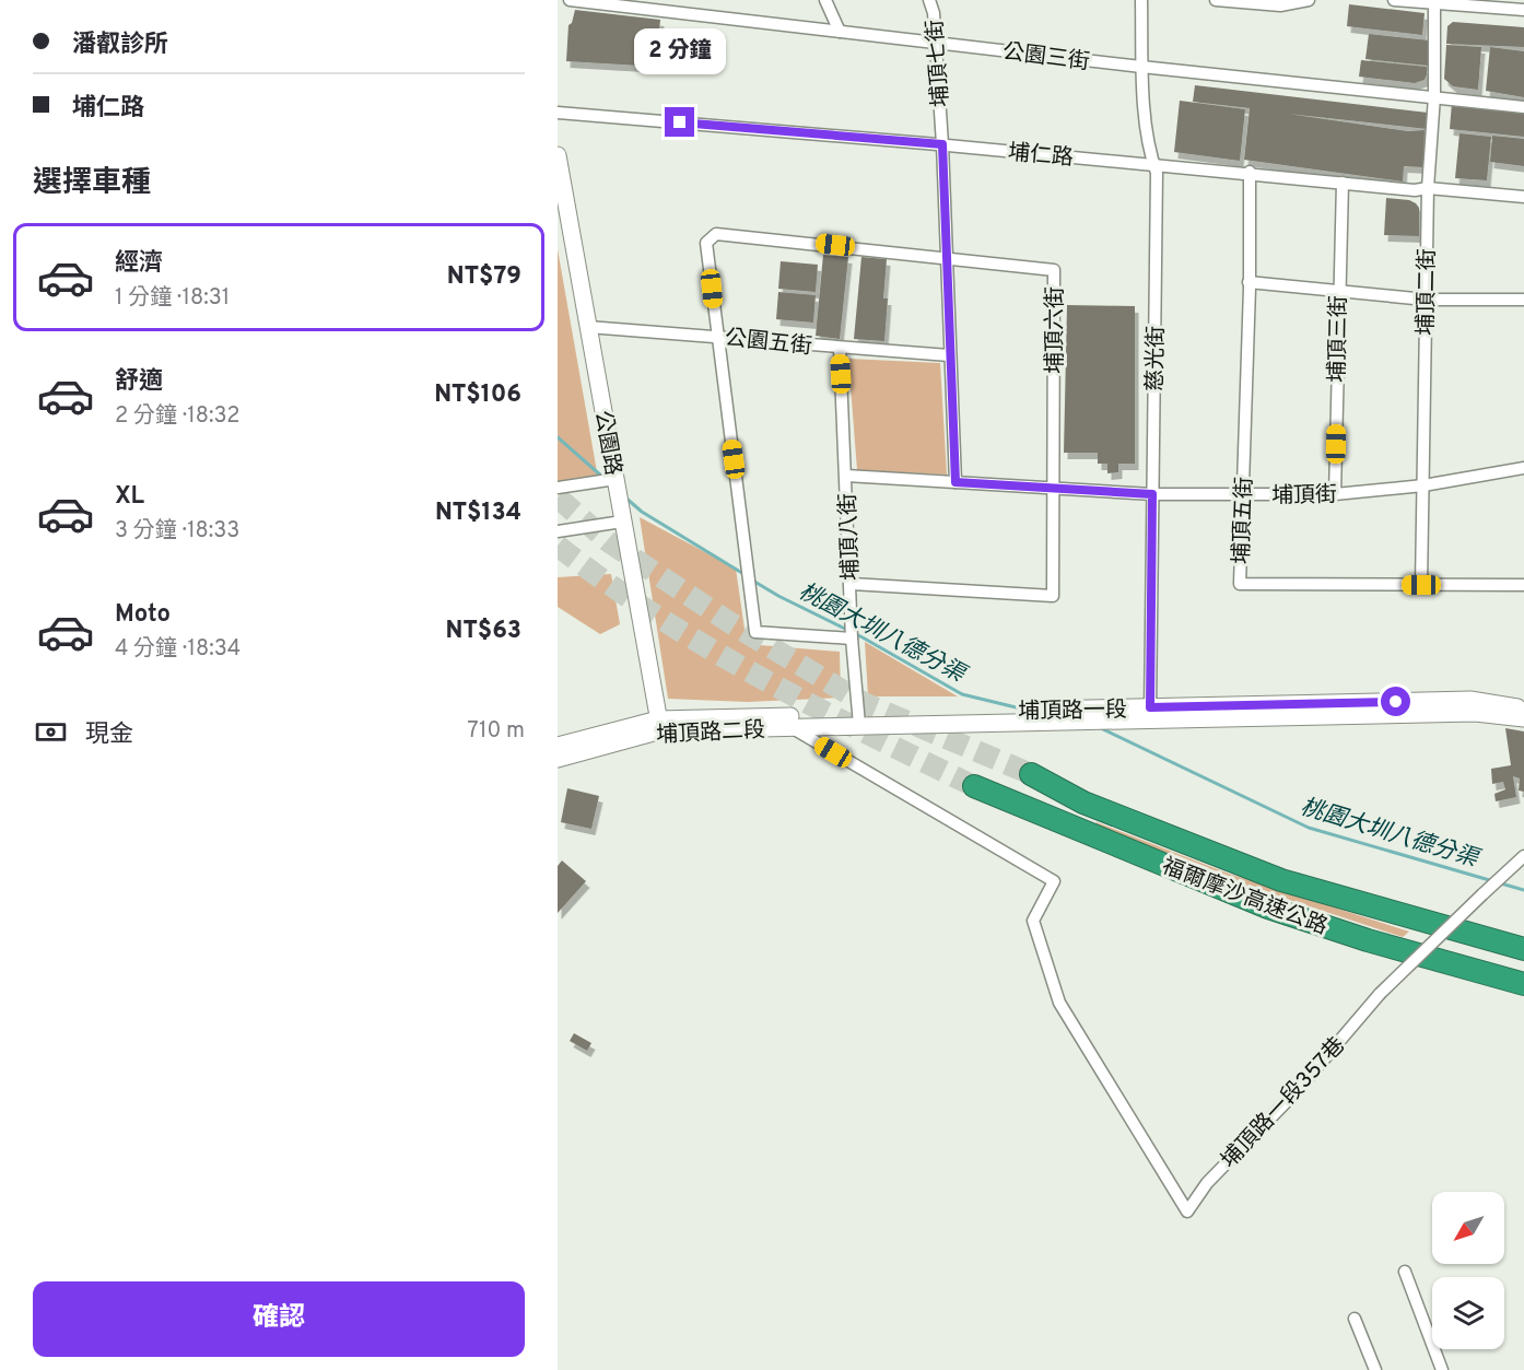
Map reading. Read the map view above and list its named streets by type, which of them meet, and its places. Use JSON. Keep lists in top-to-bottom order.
{
  "streets": {
    "highway": ["福爾摩沙高速公路"],
    "street": [
      "公園三街",
      "埔頂七街",
      "埔仁路",
      "埔頂二街",
      "埔頂六街",
      "埔頂三街",
      "公園五街",
      "慈光街",
      "公園路",
      "埔頂街",
      "埔頂五街",
      "埔頂八街",
      "埔頂路一段",
      "埔頂路二段",
      "埔頂路一段357巷"
    ]
  },
  "crossings": [
    ["公園三街", "埔頂七街"],
    ["公園三街", "埔頂二街"],
    ["公園三街", "慈光街"],
    ["埔頂七街", "埔仁路"],
    ["埔頂七街", "埔頂六街"],
    ["埔頂七街", "公園五街"],
    ["埔頂七街", "埔頂街"],
    ["埔仁路", "埔頂二街"],
    ["埔仁路", "埔頂三街"],
    ["埔仁路", "慈光街"],
    ["埔仁路", "埔頂五街"],
    ["埔頂二街", "埔頂街"],
    ["埔頂二街", "埔頂五街"],
    ["埔頂六街", "公園五街"],
    ["埔頂六街", "埔頂街"],
    ["埔頂六街", "埔頂八街"],
    ["埔頂三街", "埔頂街"],
    ["公園五街", "公園路"],
    ["公園五街", "埔頂八街"],
    ["慈光街", "埔頂街"],
    ["慈光街", "埔頂路一段"],
    ["公園路", "埔頂路二段"],
    ["埔頂街", "埔頂五街"],
    ["埔頂街", "埔頂八街"],
    ["埔頂八街", "埔頂路一段"],
    ["埔頂路一段", "埔頂路二段"],
    ["埔頂路一段", "埔頂路一段357巷"],
    ["埔頂路二段", "埔頂路一段357巷"]
  ],
  "water": ["桃園大圳八德分渠"],
  "north": "bottom left",
  "page": {
    "banner": ["潘叡診所", "埔仁路"],
    "bubble": "2 分鐘",
    "heading": "選擇車種",
    "list": [
      {
        "name": "經濟",
        "note": "1 分鐘 · 18:31",
        "value": "NT$79"
      },
      {
        "name": "舒適",
        "note": "2 分鐘 · 18:32",
        "value": "NT$106"
      },
      {
        "name": "XL",
        "note": "3 分鐘 · 18:33",
        "value": "NT$134"
      },
      {
        "name": "Moto",
        "note": "4 分鐘 · 18:34",
        "value": "NT$63"
      }
    ],
    "pay": ["現金", "710 m"],
    "buttons": "確認"
  }
}
